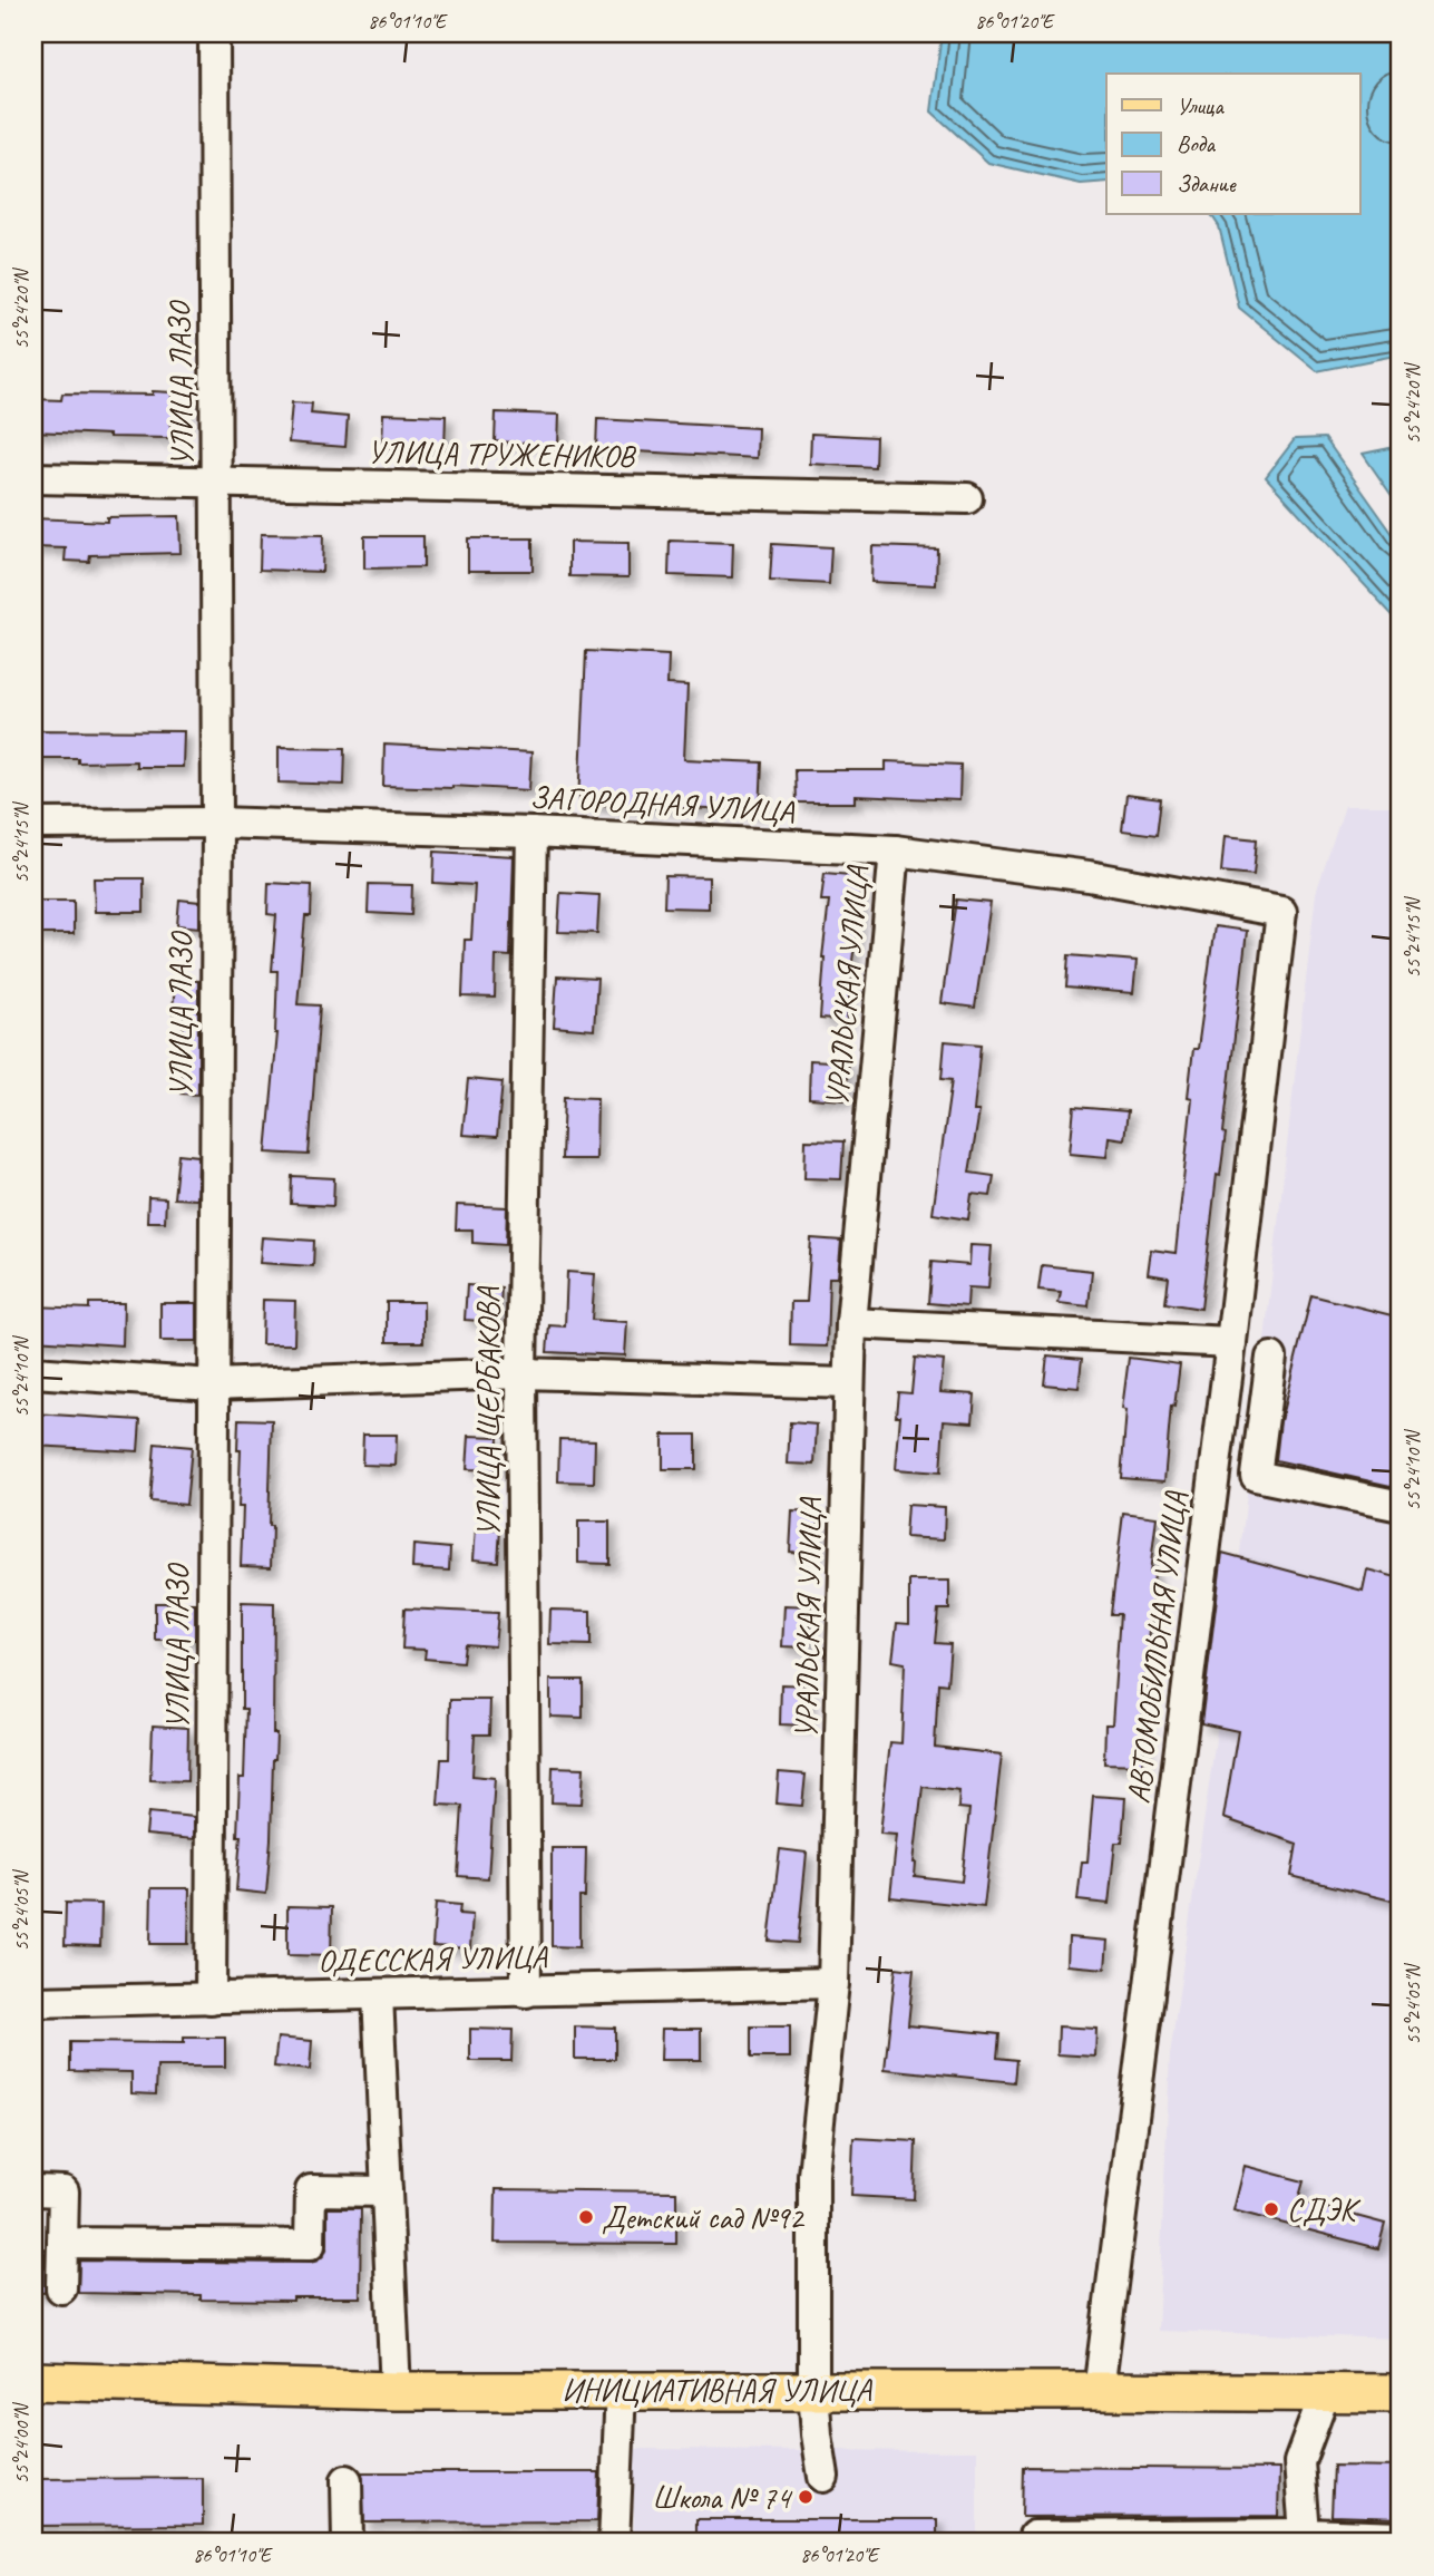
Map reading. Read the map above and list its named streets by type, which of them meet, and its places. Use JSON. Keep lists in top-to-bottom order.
{
  "streets": {
    "main road": ["ИНИЦИАТИВНАЯ УЛИЦА"],
    "street": [
      "УЛИЦА ЛАЗО",
      "УЛИЦА ТРУЖЕНИКОВ",
      "ЗАГОРОДНАЯ УЛИЦА",
      "УРАЛЬСКАЯ УЛИЦА",
      "УЛИЦА ЩЕРБАКОВА",
      "АВТОМОБИЛЬНАЯ УЛИЦА",
      "ОДЕССКАЯ УЛИЦА"
    ]
  },
  "crossings": [
    ["УЛИЦА ЛАЗО", "УЛИЦА ТРУЖЕНИКОВ"],
    ["УЛИЦА ЛАЗО", "ЗАГОРОДНАЯ УЛИЦА"],
    ["УЛИЦА ЛАЗО", "ОДЕССКАЯ УЛИЦА"],
    ["ЗАГОРОДНАЯ УЛИЦА", "УРАЛЬСКАЯ УЛИЦА"],
    ["ЗАГОРОДНАЯ УЛИЦА", "УЛИЦА ЩЕРБАКОВА"],
    ["ЗАГОРОДНАЯ УЛИЦА", "АВТОМОБИЛЬНАЯ УЛИЦА"],
    ["УРАЛЬСКАЯ УЛИЦА", "ОДЕССКАЯ УЛИЦА"],
    ["УРАЛЬСКАЯ УЛИЦА", "ИНИЦИАТИВНАЯ УЛИЦА"],
    ["УЛИЦА ЩЕРБАКОВА", "ОДЕССКАЯ УЛИЦА"],
    ["АВТОМОБИЛЬНАЯ УЛИЦА", "ИНИЦИАТИВНАЯ УЛИЦА"]
  ],
  "places": ["СДЭК", "Детский сад №92", "Школа № 74"],
  "legend": ["Улица", "Вода", "Здание"],
  "coordinates": [
    "86°01'10\"E",
    "86°01'20\"E",
    "55°24'20\"N",
    "55°24'15\"N",
    "55°24'10\"N",
    "55°24'05\"N",
    "55°24'00\"N"
  ]
}
